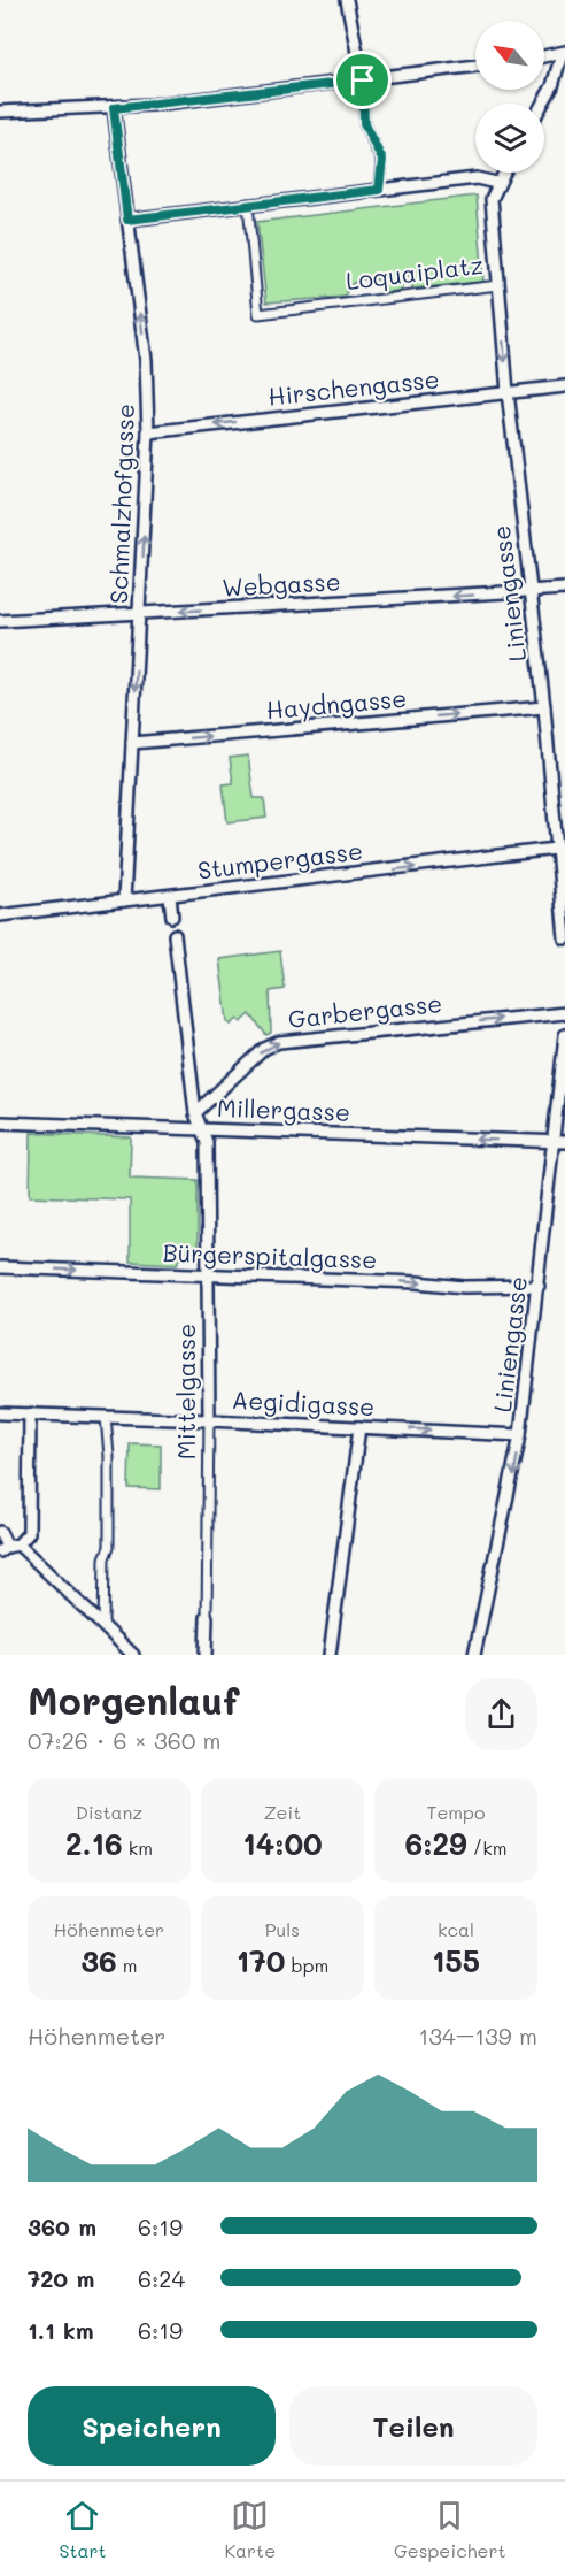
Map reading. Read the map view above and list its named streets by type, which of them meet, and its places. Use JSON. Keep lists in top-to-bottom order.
{
  "streets": {
    "street": [
      "Loquaiplatz",
      "Hirschengasse",
      "Schmalzhofgasse",
      "Webgasse",
      "Liniengasse",
      "Haydngasse",
      "Stumpergasse",
      "Garbergasse",
      "Millergasse",
      "Bürgerspitalgasse",
      "Mittelgasse",
      "Aegidigasse"
    ]
  },
  "crossings": [
    ["Loquaiplatz", "Liniengasse"],
    ["Hirschengasse", "Schmalzhofgasse"],
    ["Hirschengasse", "Liniengasse"],
    ["Schmalzhofgasse", "Webgasse"],
    ["Schmalzhofgasse", "Haydngasse"],
    ["Schmalzhofgasse", "Stumpergasse"],
    ["Webgasse", "Liniengasse"],
    ["Liniengasse", "Haydngasse"],
    ["Liniengasse", "Stumpergasse"],
    ["Liniengasse", "Millergasse"],
    ["Liniengasse", "Bürgerspitalgasse"],
    ["Liniengasse", "Aegidigasse"],
    ["Garbergasse", "Mittelgasse"],
    ["Millergasse", "Mittelgasse"],
    ["Bürgerspitalgasse", "Mittelgasse"],
    ["Mittelgasse", "Aegidigasse"]
  ],
  "one_way": [
    "Hirschengasse",
    "Webgasse",
    "Haydngasse",
    "Stumpergasse",
    "Garbergasse",
    "Millergasse",
    "Bürgerspitalgasse"
  ],
  "north": "top left",
  "page": {
    "heading": ["Morgenlauf", "07:26 · 6 × 360 m"],
    "stats": [
      ["Distanz", "2.16 km"],
      ["Zeit", "14:00"],
      ["Tempo", "6:29 /km"],
      ["Höhenmeter", "36 m"],
      ["Puls", "170 bpm"],
      ["kcal", "155"]
    ],
    "chart": ["Höhenmeter", "134–139 m"],
    "list": [
      {
        "name": "360 m",
        "note": "6:19"
      },
      {
        "name": "720 m",
        "note": "6:24"
      },
      {
        "name": "1.1 km",
        "note": "6:19"
      }
    ],
    "buttons": ["Speichern", "Teilen"],
    "tabs": ["Start", "Karte", "Gespeichert"]
  }
}
